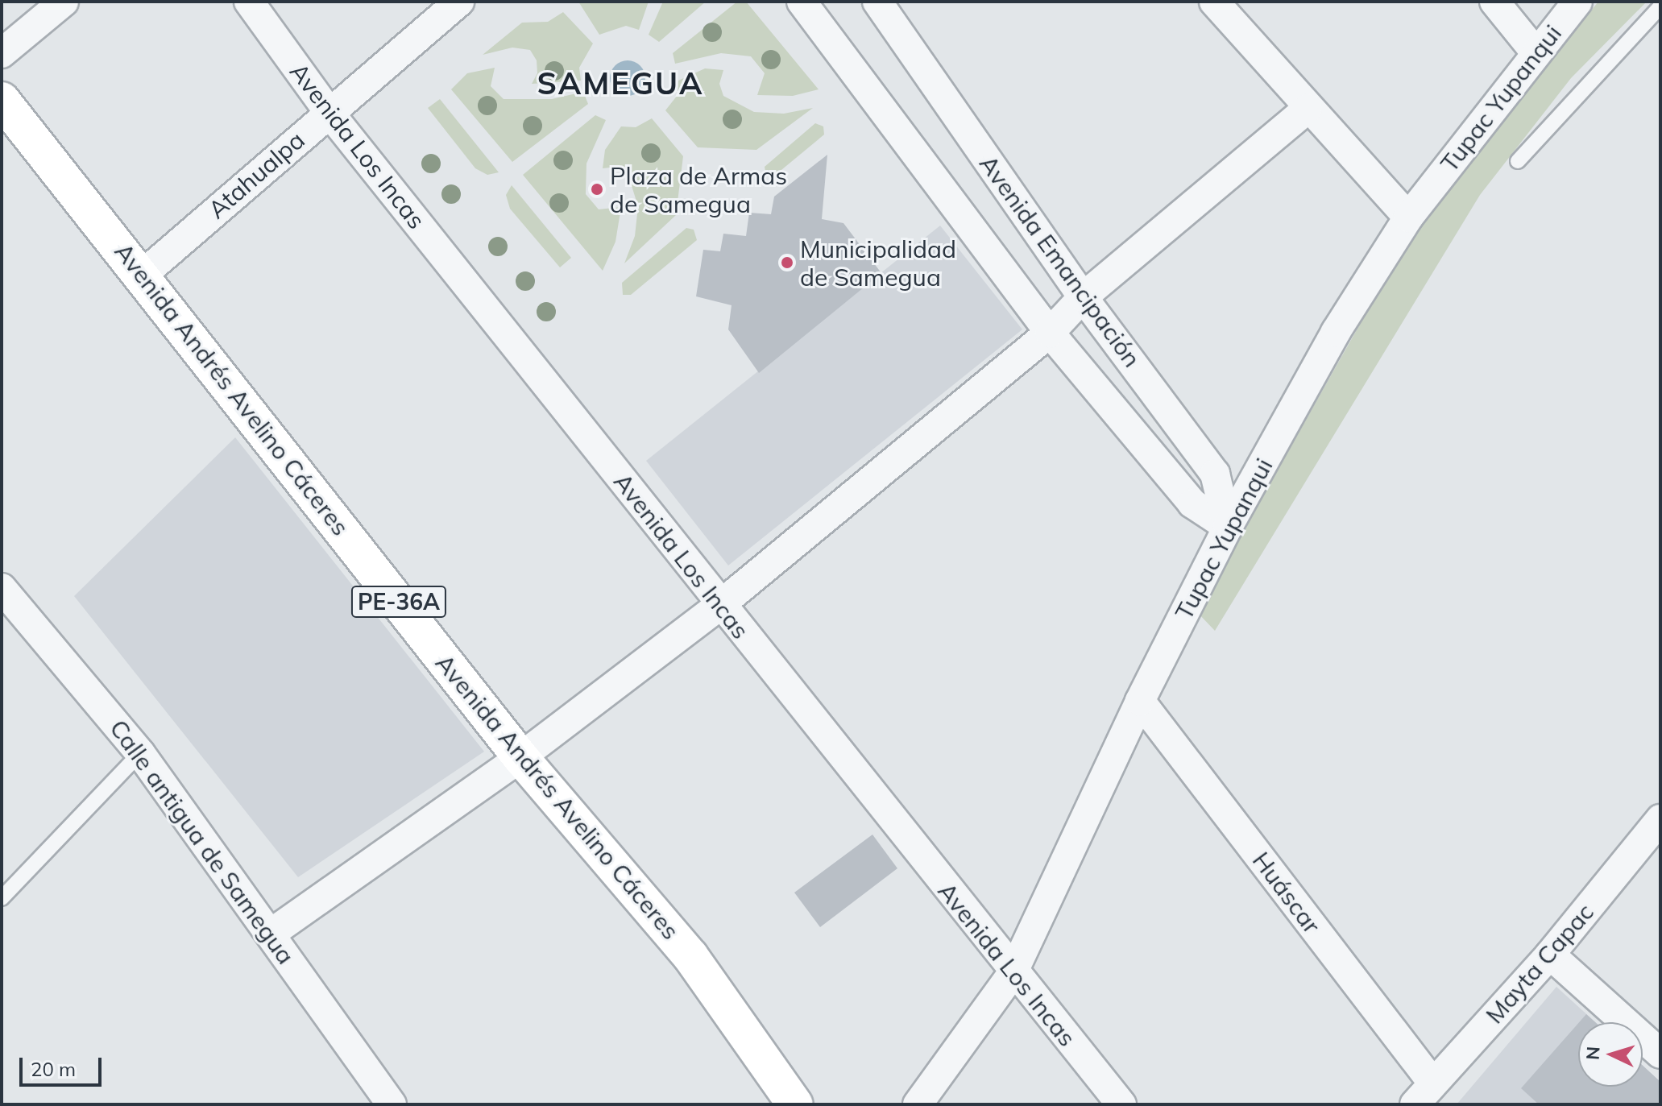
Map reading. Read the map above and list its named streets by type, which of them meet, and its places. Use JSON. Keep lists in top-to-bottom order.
{
  "streets": {
    "highway": ["Avenida Andrés Avelino Cáceres", "PE-36A"],
    "street": [
      "Tupac Yupanqui",
      "Avenida Los Incas",
      "Atahualpa",
      "Avenida Emancipación",
      "Calle antigua de Samegua",
      "Huáscar",
      "Mayta Capac"
    ]
  },
  "crossings": [
    ["Tupac Yupanqui", "Avenida Los Incas"],
    ["Tupac Yupanqui", "Avenida Emancipación"],
    ["Tupac Yupanqui", "Huáscar"],
    ["Avenida Los Incas", "Atahualpa"],
    ["Atahualpa", "Avenida Andrés Avelino Cáceres"],
    ["Huáscar", "Mayta Capac"]
  ],
  "districts": ["SAMEGUA"],
  "places": ["Plaza de Armas de Samegua", "Municipalidad de Samegua"],
  "scale_bar": "20 m",
  "north": "left"
}
